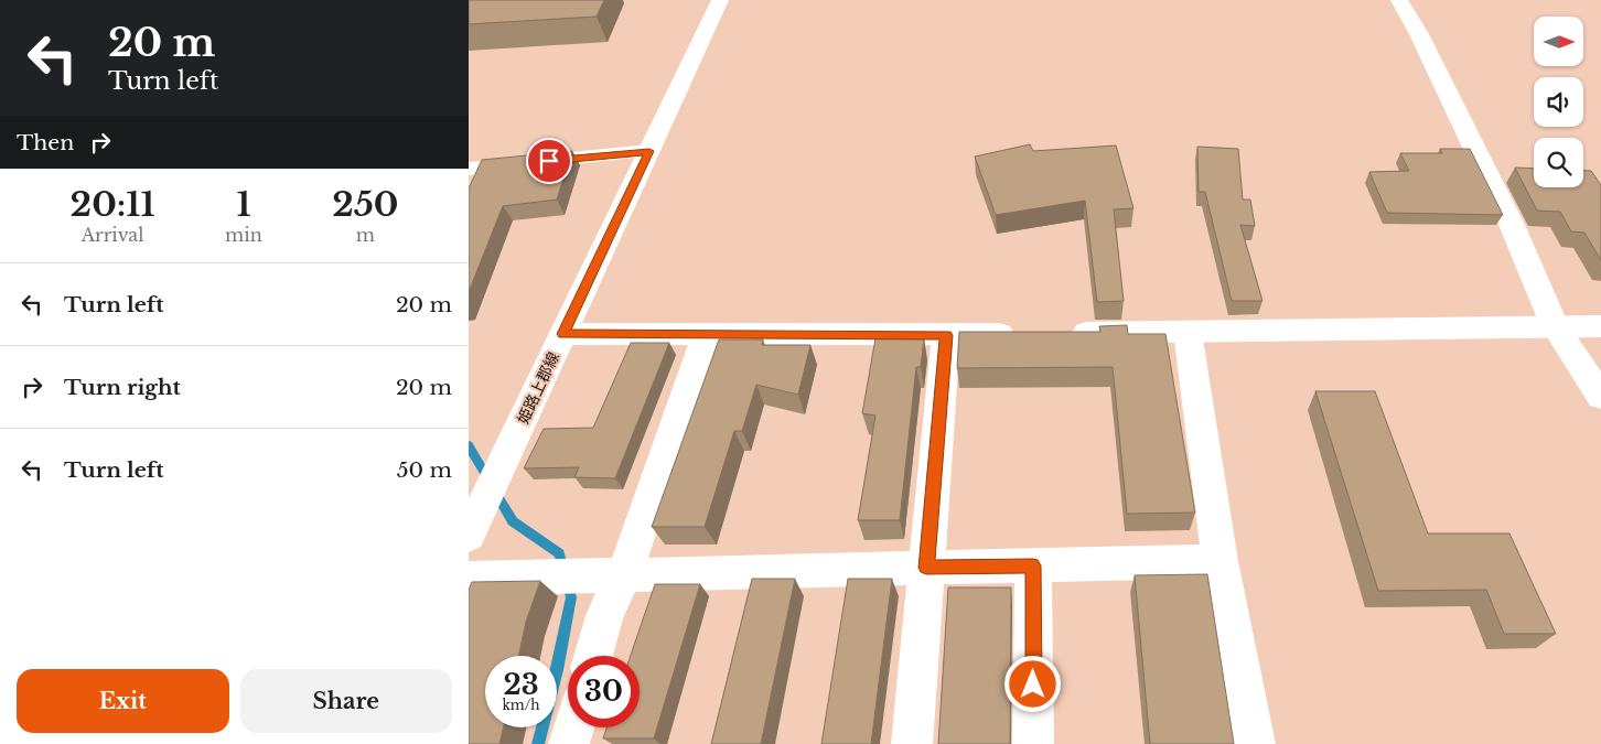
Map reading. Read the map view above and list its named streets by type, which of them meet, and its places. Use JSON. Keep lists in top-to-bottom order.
{
  "streets": {
    "street": ["姫路上郡線"]
  },
  "north": "right",
  "page": {
    "turn": ["20 m", "Turn left"],
    "then": "Then",
    "eta": [
      "20:11",
      "Arrival",
      "1",
      "min",
      "250",
      "m"
    ],
    "list": [
      {
        "name": "Turn left",
        "value": "20 m"
      },
      {
        "name": "Turn right",
        "value": "20 m"
      },
      {
        "name": "Turn left",
        "value": "50 m"
      }
    ],
    "speed": "23 km/h",
    "limit": "30",
    "buttons": ["Exit", "Share"]
  }
}
